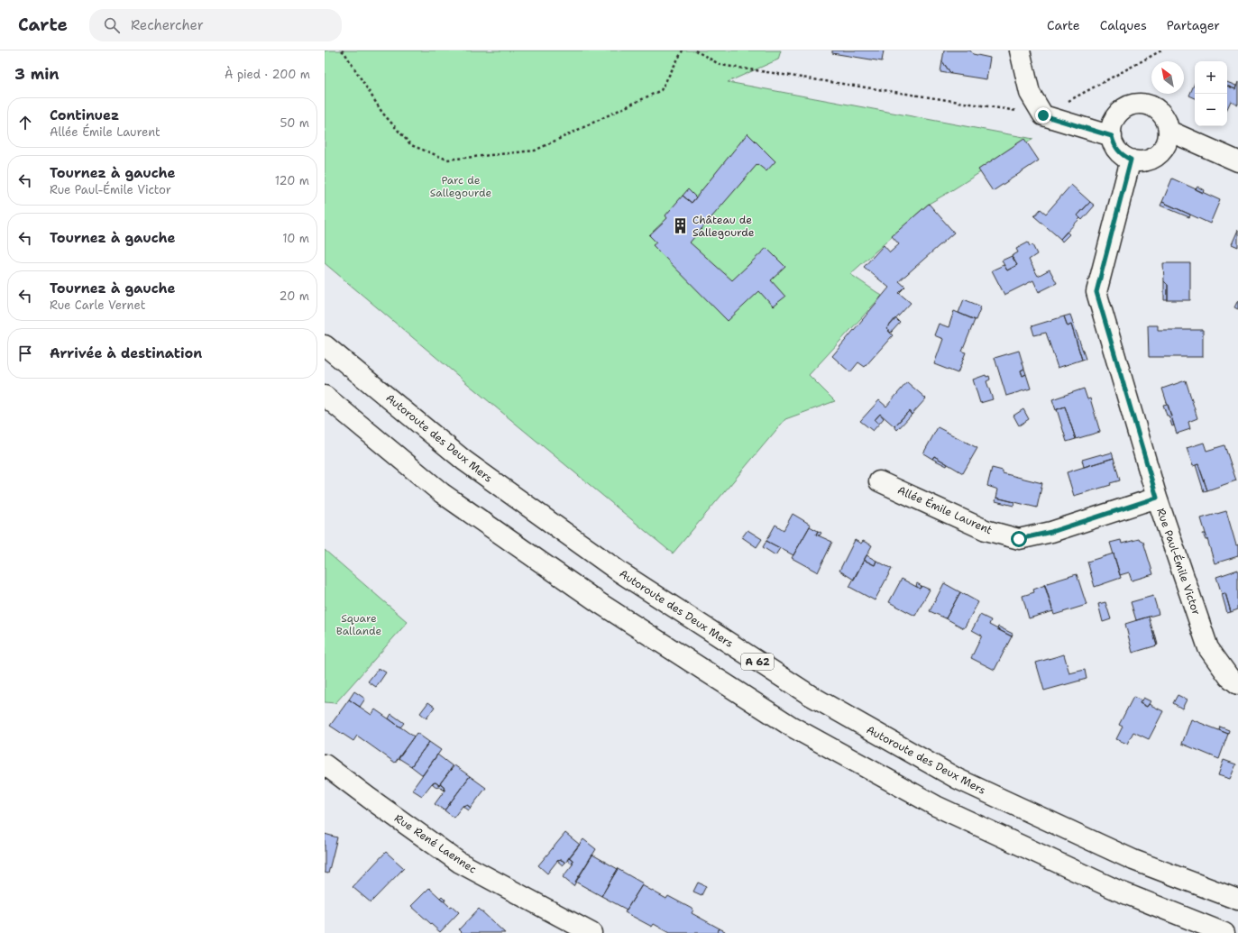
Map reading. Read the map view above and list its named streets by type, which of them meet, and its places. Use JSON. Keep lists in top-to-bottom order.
{
  "streets": {
    "main road": [
      "Autoroute des Deux Mers",
      "Allée Émile Laurent",
      "Rue Paul-Émile Victor",
      "A 62",
      "Rue René Laennec"
    ]
  },
  "crossings": [
    ["Allée Émile Laurent", "Rue Paul-Émile Victor"]
  ],
  "parks": ["Parc de Sallegourde", "Square Ballande"],
  "places": {
    "building": ["Château de Sallegourde"]
  },
  "north": "top left",
  "page": {
    "header": "Carte",
    "search": "Rechercher",
    "nav": ["Carte", "Calques", "Partager"],
    "heading": ["3 min", "À pied · 200 m"],
    "map_buttons": ["+", "−"],
    "list": [
      ["Continuez", "Allée Émile Laurent", "50 m"],
      ["Tournez à gauche", "Rue Paul-Émile Victor", "120 m"],
      ["Tournez à gauche", "10 m"],
      ["Tournez à gauche", "Rue Carle Vernet", "20 m"],
      "Arrivée à destination"
    ]
  }
}
